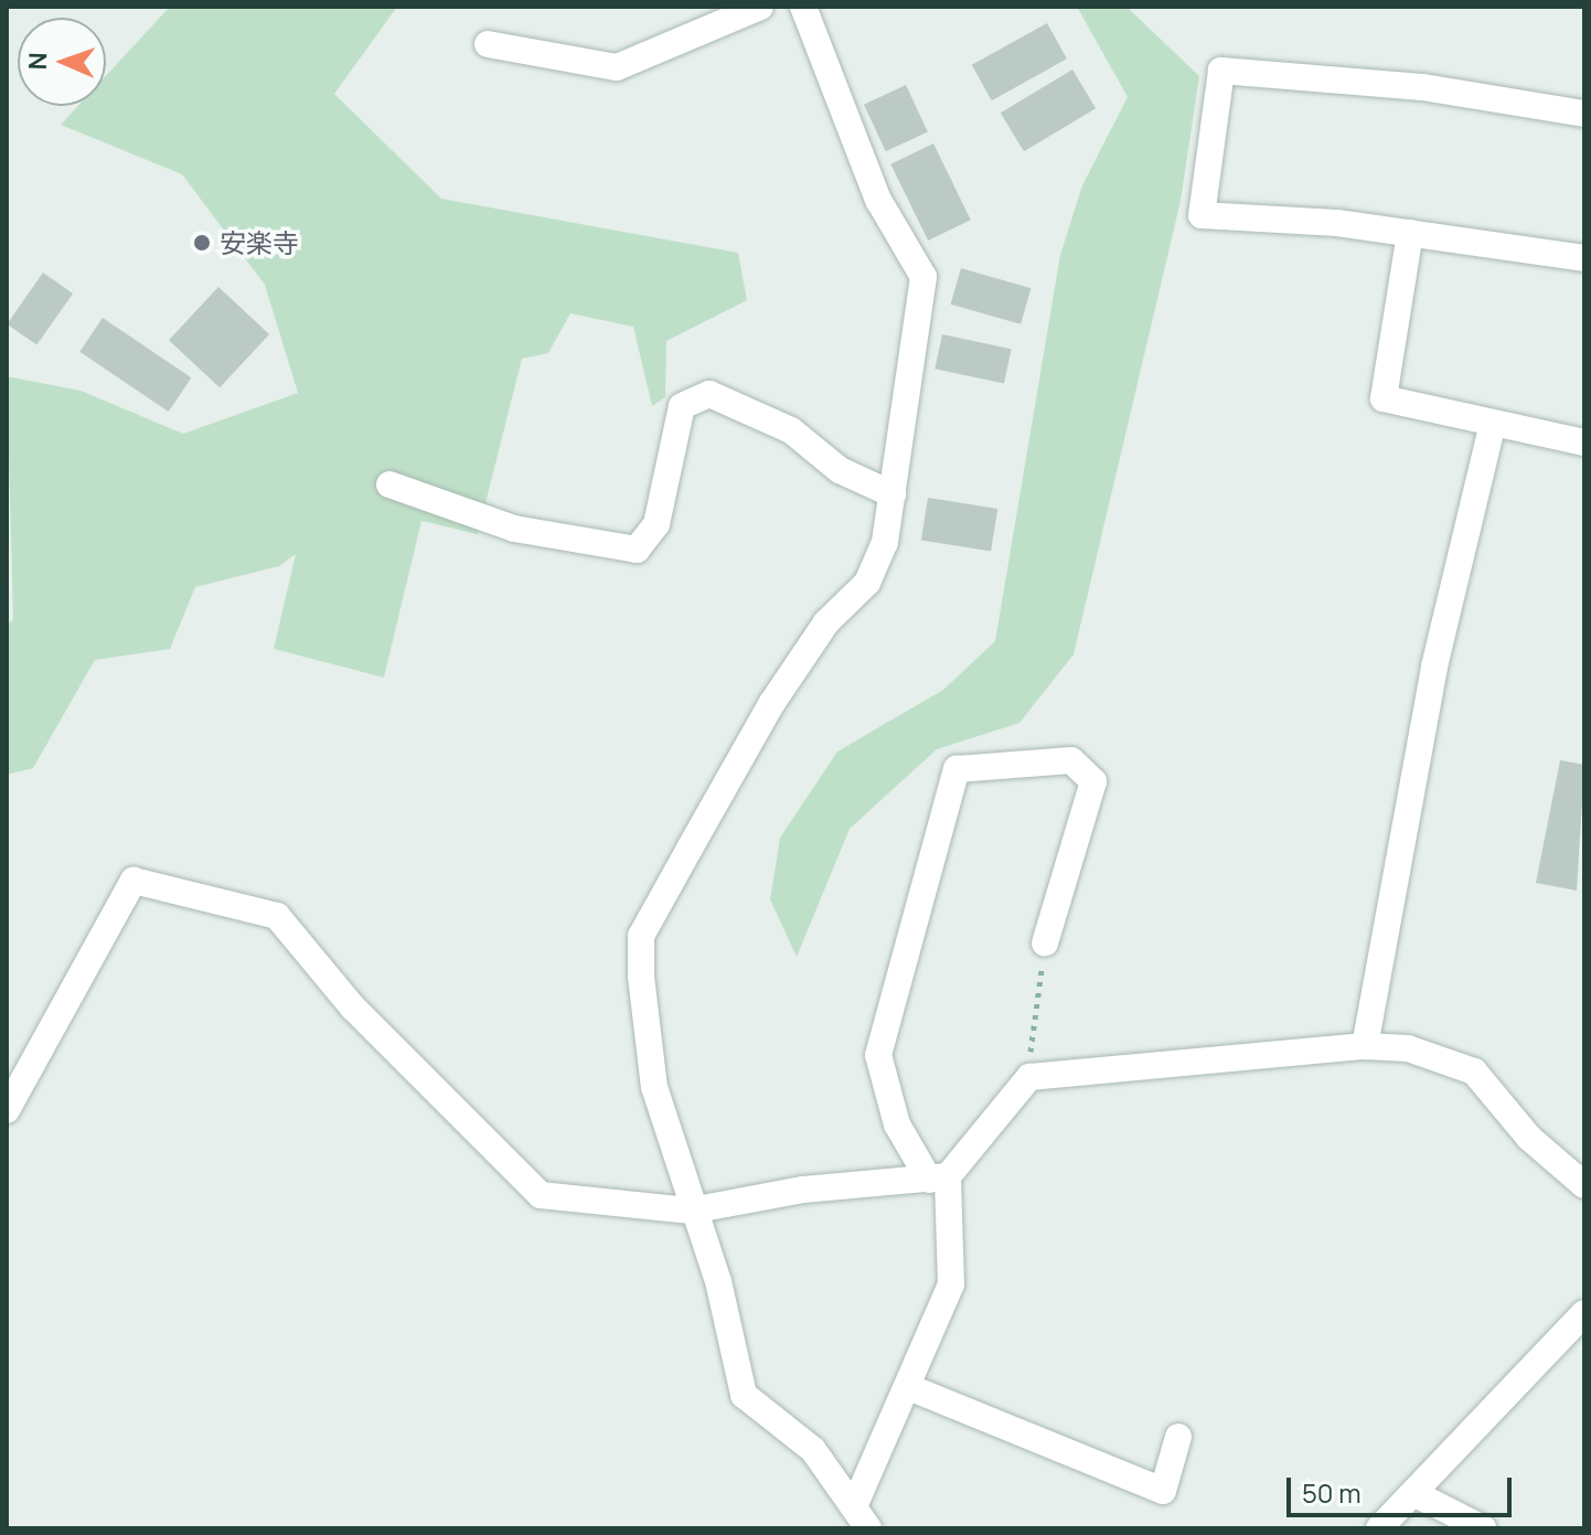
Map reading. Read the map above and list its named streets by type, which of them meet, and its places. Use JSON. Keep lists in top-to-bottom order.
{
  "places": ["安楽寺"],
  "scale_bar": "50 m",
  "north": "left"
}
